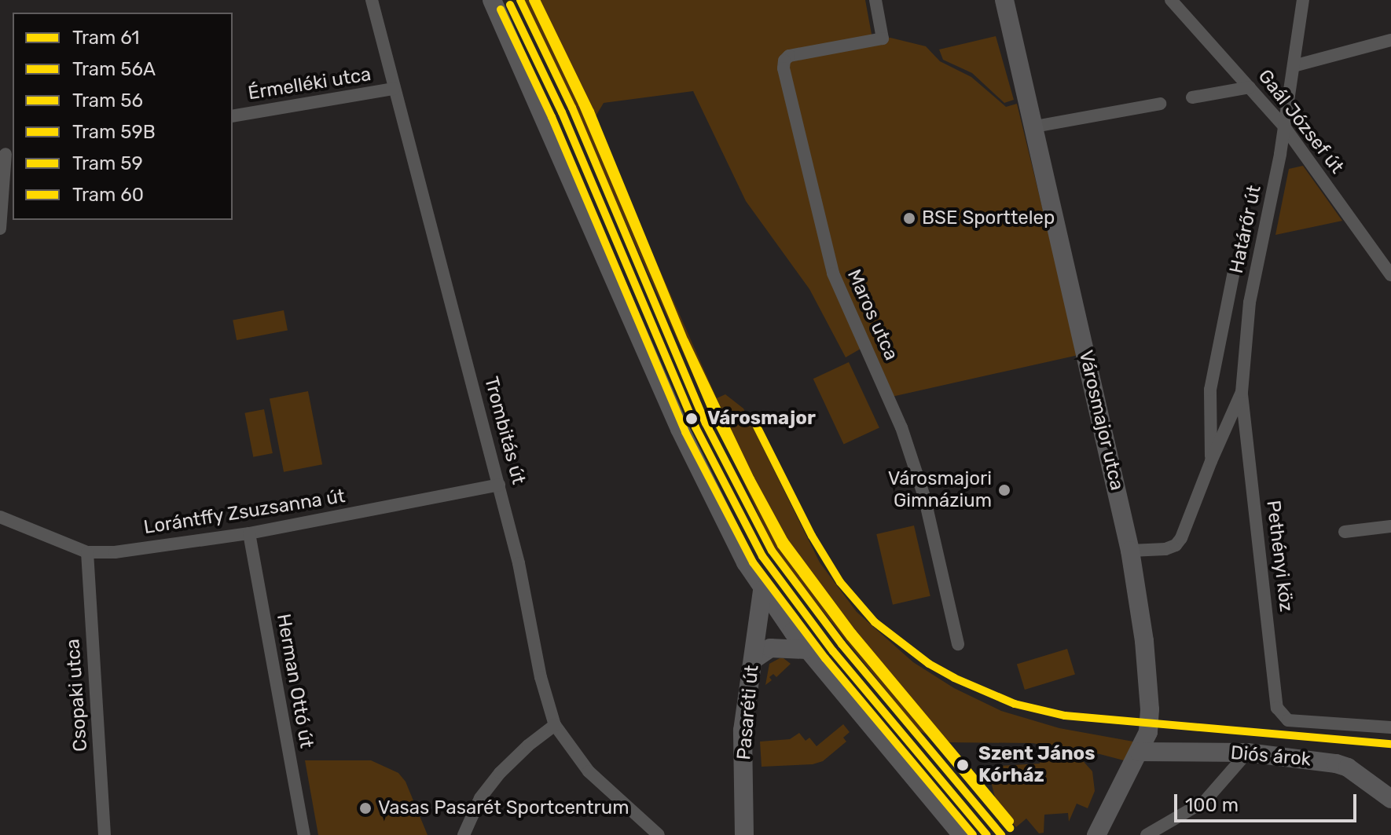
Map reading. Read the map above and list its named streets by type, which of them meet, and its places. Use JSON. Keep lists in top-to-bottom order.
{
  "streets": {
    "street": [
      "Érmelléki utca",
      "Gaál József út",
      "Határőr út",
      "Maros utca",
      "Városmajor utca",
      "Trombitás út",
      "Lorántffy Zsuzsanna út",
      "Pethényi köz",
      "Herman Ottó út",
      "Csopaki utca",
      "Pasaréti út",
      "Diós árok"
    ]
  },
  "crossings": [
    ["Érmelléki utca", "Trombitás út"],
    ["Gaál József út", "Határőr út"],
    ["Határőr út", "Városmajor utca"],
    ["Határőr út", "Pethényi köz"],
    ["Városmajor utca", "Diós árok"],
    ["Trombitás út", "Lorántffy Zsuzsanna út"],
    ["Lorántffy Zsuzsanna út", "Herman Ottó út"],
    ["Lorántffy Zsuzsanna út", "Csopaki utca"]
  ],
  "places": [
    "BSE Sporttelep",
    "Városmajor",
    "Városmajori Gimnázium",
    "Szent János Kórház",
    "Vasas Pasarét Sportcentrum"
  ],
  "lines": [
    "tram line 61",
    "tram line 56",
    "tram line 59",
    "tram line 56A",
    "tram line 59B",
    "tram line 60"
  ],
  "legend": [
    "Tram 61",
    "Tram 56A",
    "Tram 56",
    "Tram 59B",
    "Tram 59",
    "Tram 60"
  ],
  "scale_bar": "100 m"
}
